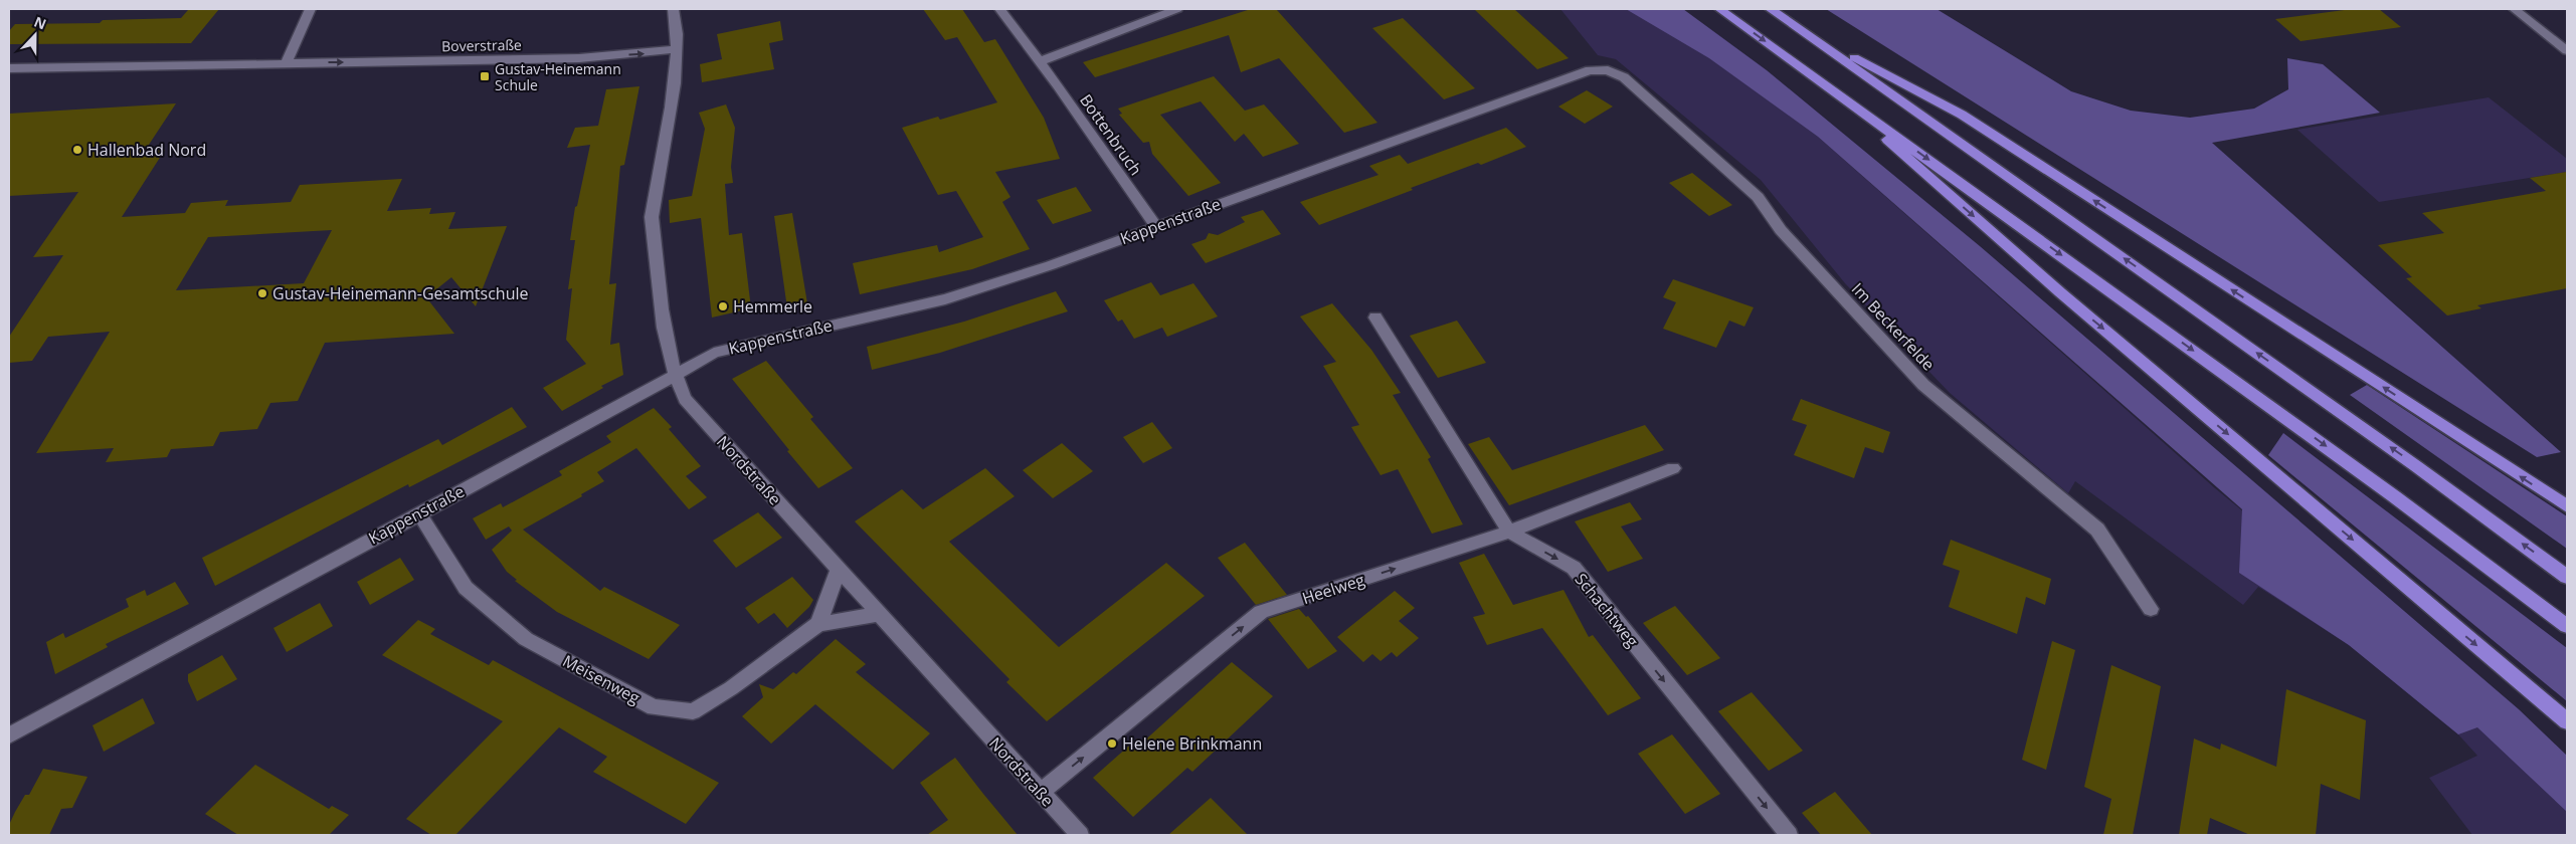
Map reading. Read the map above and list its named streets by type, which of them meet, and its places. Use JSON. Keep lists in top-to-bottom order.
{
  "streets": {
    "street": [
      "Boverstraße",
      "Bottenbruch",
      "Kappenstraße",
      "Im Beckerfelde",
      "Nordstraße",
      "Heelweg",
      "Schachtweg",
      "Meisenweg"
    ]
  },
  "crossings": [
    ["Boverstraße", "Nordstraße"],
    ["Bottenbruch", "Kappenstraße"],
    ["Kappenstraße", "Im Beckerfelde"],
    ["Kappenstraße", "Nordstraße"],
    ["Kappenstraße", "Meisenweg"],
    ["Nordstraße", "Heelweg"],
    ["Nordstraße", "Meisenweg"],
    ["Heelweg", "Schachtweg"]
  ],
  "one_way": ["Boverstraße", "Heelweg", "Schachtweg"],
  "places": {
    "transit": ["Gustav-Heinemann Schule"],
    "other": [
      "Hallenbad Nord",
      "Gustav-Heinemann-Gesamtschule",
      "Hemmerle",
      "Helene Brinkmann"
    ]
  },
  "north": "top"
}
